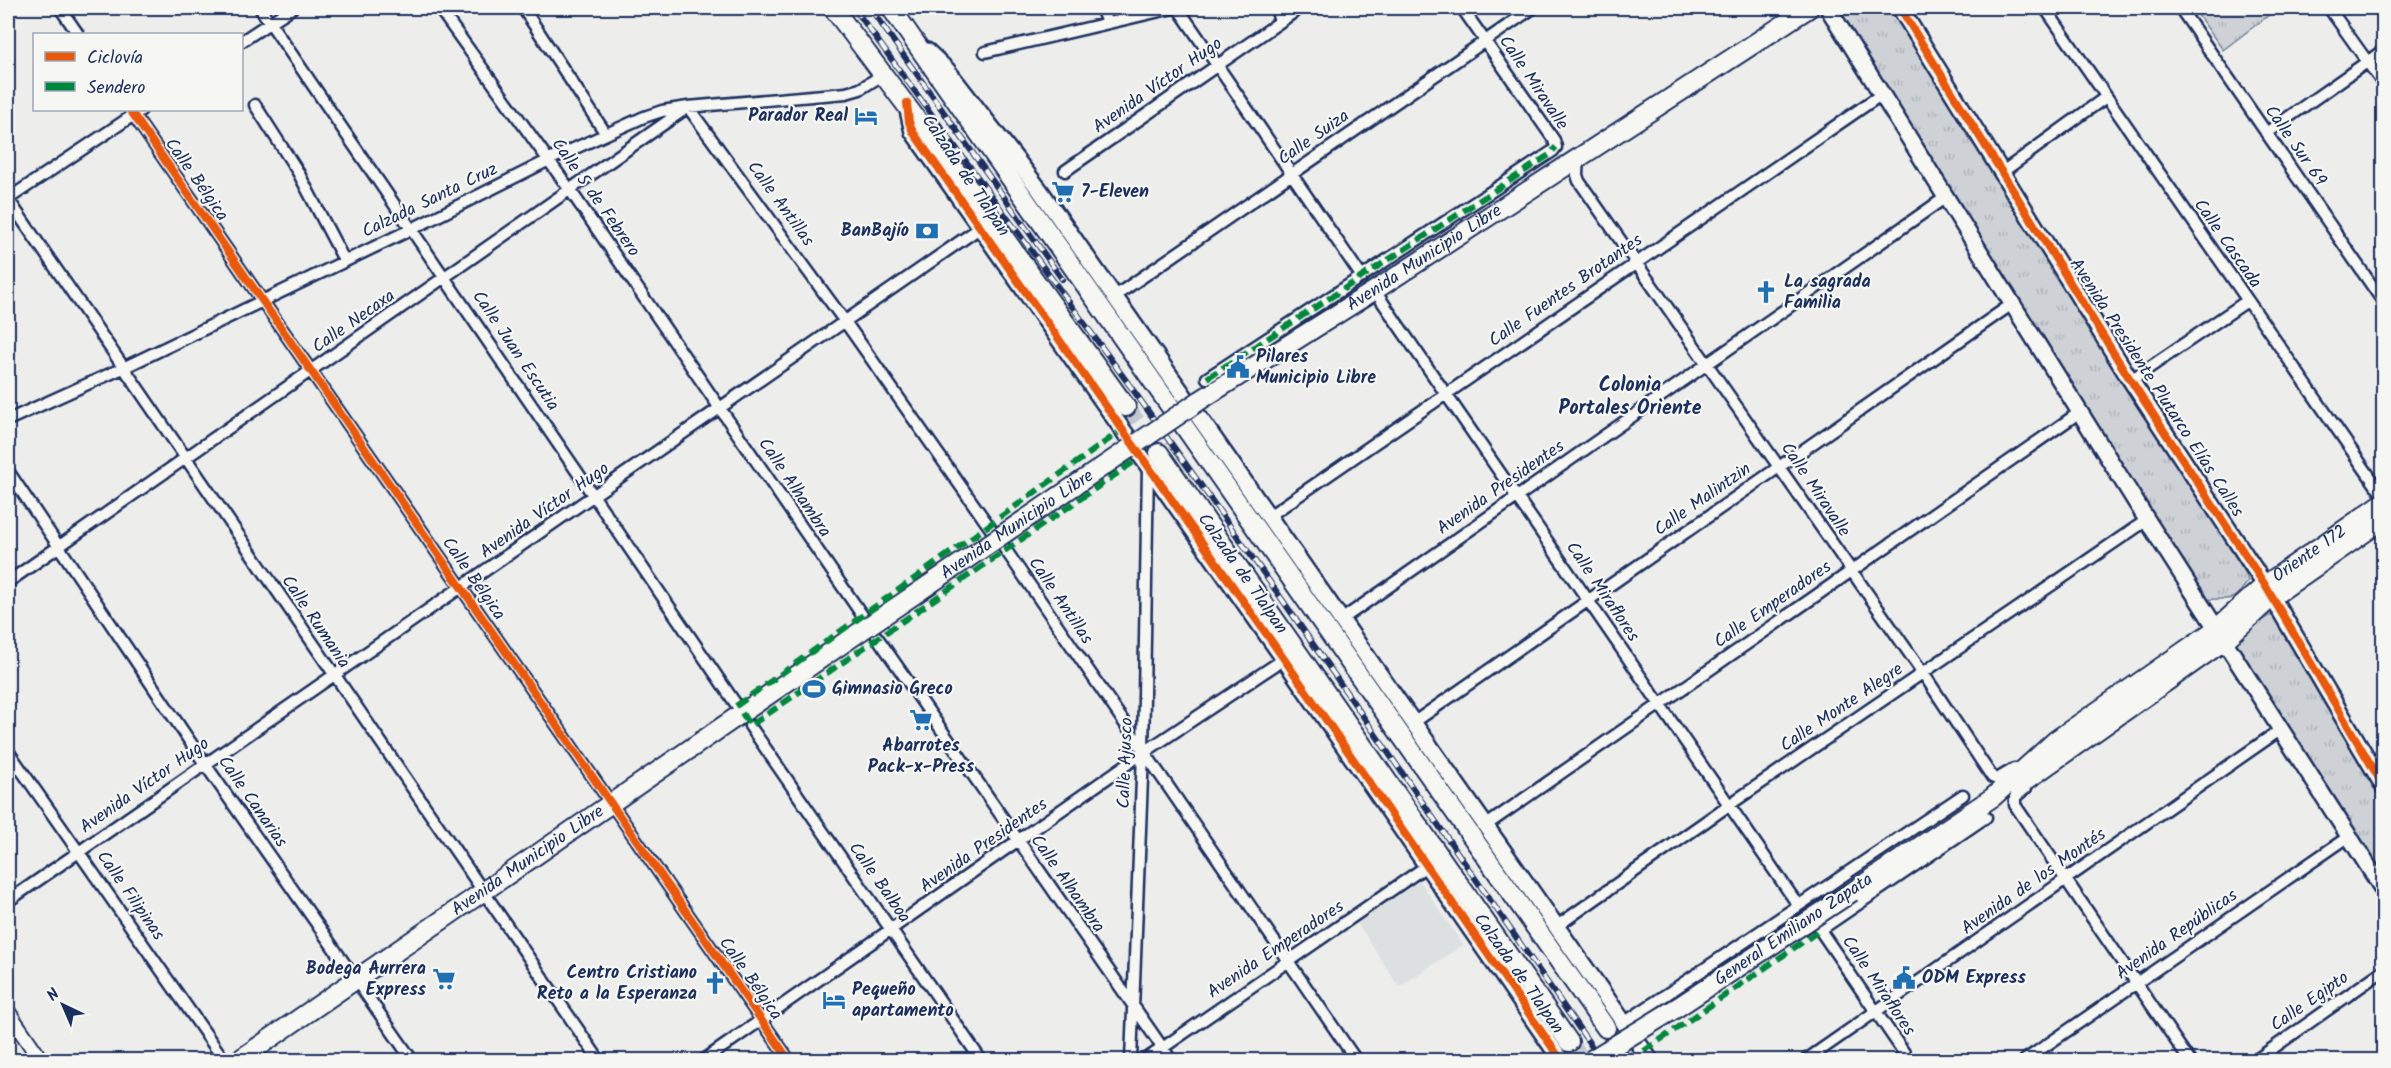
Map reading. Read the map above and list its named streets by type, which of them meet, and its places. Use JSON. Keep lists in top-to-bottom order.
{
  "streets": {
    "main road": [
      "Calzada de Tlalpan",
      "Avenida Municipio Libre",
      "Avenida Presidente Plutarco Elías Calles",
      "Oriente 172",
      "General Emiliano Zapata"
    ],
    "street": [
      "Calle Miravalle",
      "Avenida Víctor Hugo",
      "Calle Suiza",
      "Calle Sur 69",
      "Calle Bélgica",
      "Calle 5 de Febrero",
      "Calzada Santa Cruz",
      "Calle Antillas",
      "Calle Cascada",
      "Calle Fuentes Brotantes",
      "Calle Necaxa",
      "Calle Juan Escutia",
      "Calle Alhambra",
      "Avenida Presidentes",
      "Calle Malintzin",
      "Calle Miraflores",
      "Calle Emperadores",
      "Calle Rumania",
      "Calle Monte Alegre",
      "Calle Ajusco",
      "Calle Canarias",
      "Avenida de los Montés",
      "Calle Balboa",
      "Calle Filipinas",
      "Avenida Repúblicas",
      "Avenida Emperadores",
      "Calle Egipto"
    ]
  },
  "crossings": [
    ["Calle Miravalle", "Calle Suiza"],
    ["Calle Miravalle", "Avenida Municipio Libre"],
    ["Calle Miravalle", "Calle Fuentes Brotantes"],
    ["Calle Miravalle", "Avenida Presidentes"],
    ["Calle Miravalle", "Calle Malintzin"],
    ["Calle Miravalle", "Calle Emperadores"],
    ["Calle Miravalle", "Calle Monte Alegre"],
    ["Calle Miravalle", "General Emiliano Zapata"],
    ["Avenida Víctor Hugo", "Calzada de Tlalpan"],
    ["Avenida Víctor Hugo", "Calle Bélgica"],
    ["Avenida Víctor Hugo", "Calle 5 de Febrero"],
    ["Avenida Víctor Hugo", "Calle Antillas"],
    ["Avenida Víctor Hugo", "Calle Juan Escutia"],
    ["Avenida Víctor Hugo", "Calle Alhambra"],
    ["Avenida Víctor Hugo", "Calle Rumania"],
    ["Avenida Víctor Hugo", "Calle Canarias"],
    ["Avenida Víctor Hugo", "Calle Filipinas"],
    ["Calle Suiza", "Calzada de Tlalpan"],
    ["Calzada de Tlalpan", "Calzada Santa Cruz"],
    ["Calzada de Tlalpan", "Calle Fuentes Brotantes"],
    ["Calzada de Tlalpan", "Avenida Presidentes"],
    ["Calzada de Tlalpan", "Calle Malintzin"],
    ["Calzada de Tlalpan", "Calle Emperadores"],
    ["Calzada de Tlalpan", "Calle Monte Alegre"],
    ["Calzada de Tlalpan", "Calle Ajusco"],
    ["Calzada de Tlalpan", "Avenida Emperadores"],
    ["Calle Bélgica", "Calzada Santa Cruz"],
    ["Calle Bélgica", "Avenida Municipio Libre"],
    ["Calle Bélgica", "Calle Necaxa"],
    ["Calle Bélgica", "Avenida Presidentes"],
    ["Calle 5 de Febrero", "Calzada Santa Cruz"],
    ["Calle 5 de Febrero", "Calle Necaxa"],
    ["Calle 5 de Febrero", "Calle Alhambra"],
    ["Calzada Santa Cruz", "Calle Antillas"],
    ["Calzada Santa Cruz", "Calle Necaxa"],
    ["Calzada Santa Cruz", "Calle Juan Escutia"],
    ["Calzada Santa Cruz", "Calle Rumania"],
    ["Calle Antillas", "Calle Necaxa"],
    ["Calle Antillas", "Avenida Presidentes"],
    ["Calle Antillas", "Calle Ajusco"],
    ["Calle Antillas", "Avenida Emperadores"],
    ["Calle Cascada", "Oriente 172"],
    ["Avenida Municipio Libre", "Calle Juan Escutia"],
    ["Avenida Municipio Libre", "Calle Alhambra"],
    ["Avenida Municipio Libre", "Calle Rumania"],
    ["Avenida Municipio Libre", "Calle Canarias"],
    ["Avenida Municipio Libre", "Calle Balboa"],
    ["Calle Fuentes Brotantes", "Calle Miraflores"],
    ["Calle Necaxa", "Calle Juan Escutia"],
    ["Calle Necaxa", "Calle Rumania"],
    ["Calle Necaxa", "Calle Canarias"],
    ["Calle Juan Escutia", "Calle Balboa"],
    ["Avenida Presidente Plutarco Elías Calles", "Oriente 172"],
    ["Avenida Presidente Plutarco Elías Calles", "General Emiliano Zapata"],
    ["Calle Alhambra", "Avenida Presidentes"],
    ["Calle Alhambra", "Calle Ajusco"],
    ["Calle Alhambra", "Avenida Emperadores"],
    ["Avenida Presidentes", "Calle Miraflores"],
    ["Avenida Presidentes", "Calle Ajusco"],
    ["Avenida Presidentes", "Calle Balboa"],
    ["Calle Malintzin", "Calle Miraflores"],
    ["Oriente 172", "General Emiliano Zapata"],
    ["Calle Miraflores", "Calle Emperadores"],
    ["Calle Miraflores", "Calle Monte Alegre"],
    ["Calle Miraflores", "Avenida de los Montés"]
  ],
  "districts": ["Colonia Portales Oriente"],
  "places": {
    "hotel": ["Parador Real", "Pequeño apartamento"],
    "supermarket": ["7-Eleven", "Abarrotes Pack-x-Press", "Bodega Aurrera Express"],
    "bank": ["BanBajío"],
    "church": ["La sagrada Familia", "Centro Cristiano Reto a la Esperanza"],
    "public building": ["Pilares Municipio Libre", "ODM Express"],
    "sports": ["Gimnasio Greco"]
  },
  "legend": ["Ciclovía", "Sendero"],
  "north": "top left"
}
